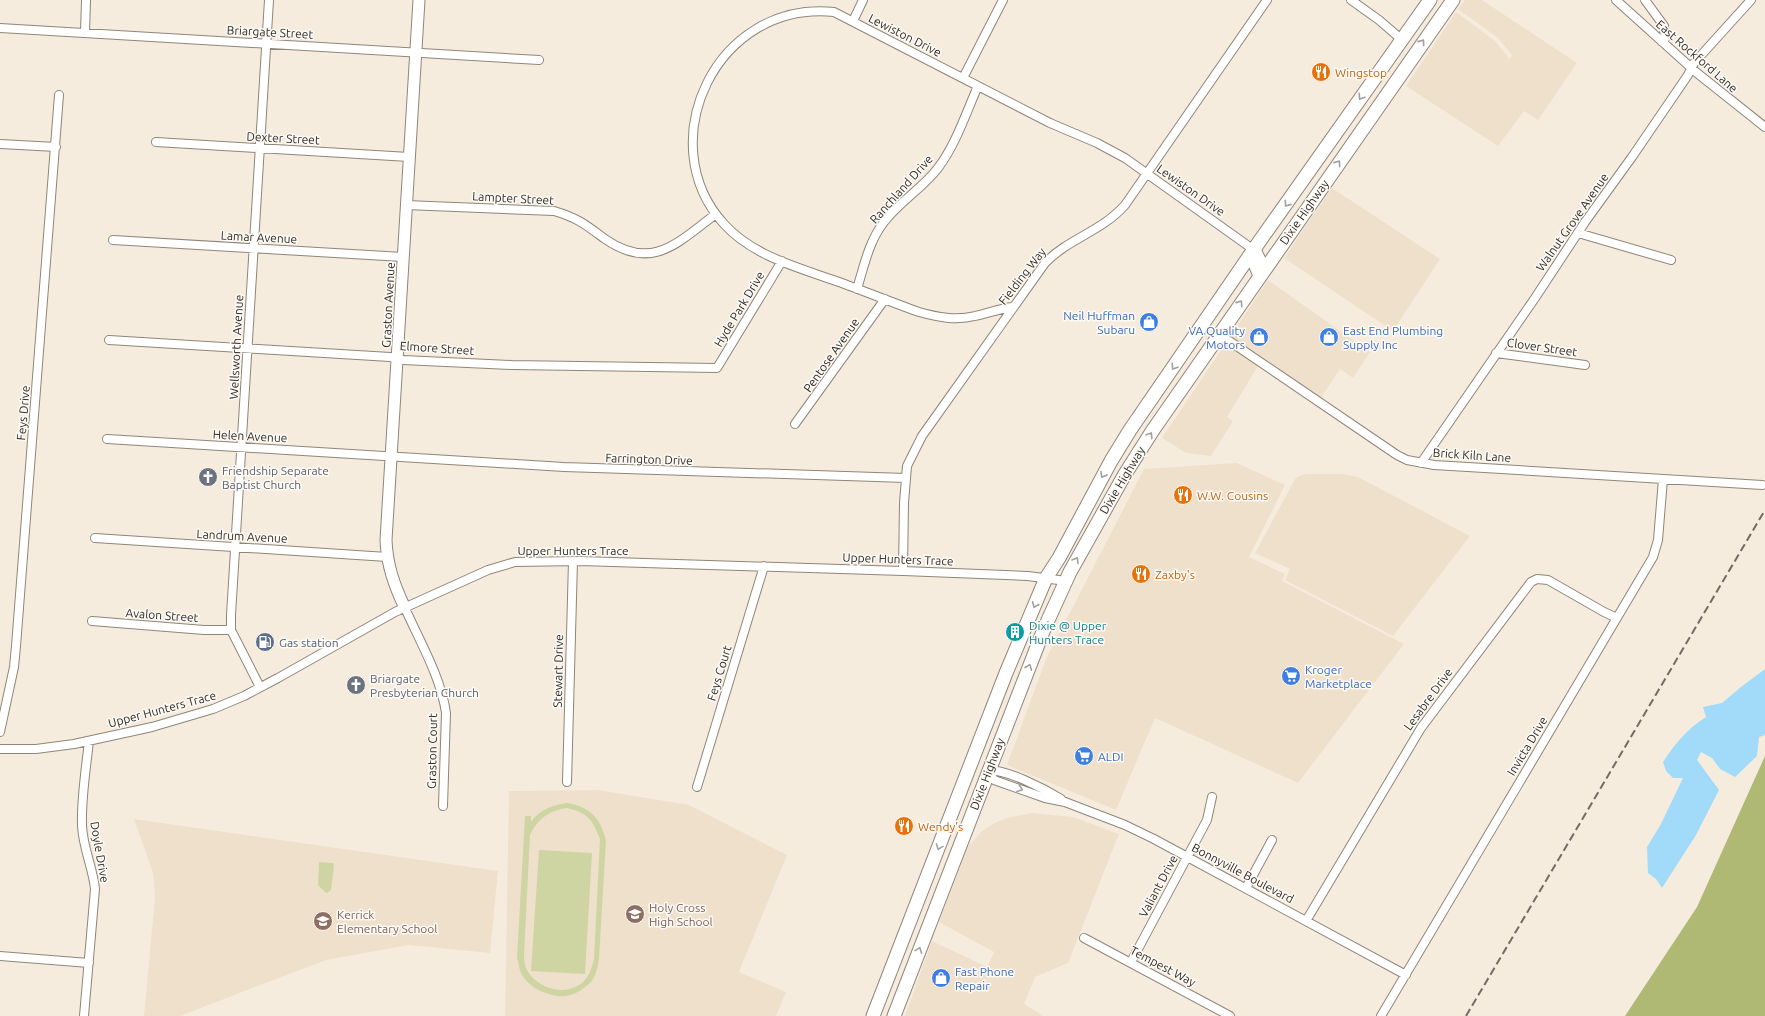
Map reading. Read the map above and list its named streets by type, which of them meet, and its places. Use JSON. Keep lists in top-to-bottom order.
{
  "streets": {
    "main road": ["Dixie Highway"],
    "street": [
      "Briargate Street",
      "Lewiston Drive",
      "East Rockford Lane",
      "Dexter Street",
      "Ranchland Drive",
      "Lampter Street",
      "Walnut Grove Avenue",
      "Lamar Avenue",
      "Fielding Way",
      "Graston Avenue",
      "Hyde Park Drive",
      "Wellsworth Avenue",
      "Clover Street",
      "Elmore Street",
      "Pentose Avenue",
      "Feys Drive",
      "Helen Avenue",
      "Brick Kiln Lane",
      "Farrington Drive",
      "Landrum Avenue",
      "Upper Hunters Trace",
      "Avalon Street",
      "Stewart Drive",
      "Feys Court",
      "Lesabre Drive",
      "Invicta Drive",
      "Graston Court",
      "Doyle Drive",
      "Bonnyville Boulevard",
      "Valiant Drive",
      "Tempest Way"
    ]
  },
  "crossings": [
    ["Briargate Street", "Graston Avenue"],
    ["Briargate Street", "Wellsworth Avenue"],
    ["Lewiston Drive", "Ranchland Drive"],
    ["Lewiston Drive", "Lampter Street"],
    ["Lewiston Drive", "Dixie Highway"],
    ["Lewiston Drive", "Fielding Way"],
    ["Lewiston Drive", "Hyde Park Drive"],
    ["Lewiston Drive", "Pentose Avenue"],
    ["East Rockford Lane", "Walnut Grove Avenue"],
    ["Dexter Street", "Graston Avenue"],
    ["Dexter Street", "Wellsworth Avenue"],
    ["Lampter Street", "Graston Avenue"],
    ["Dixie Highway", "Brick Kiln Lane"],
    ["Dixie Highway", "Upper Hunters Trace"],
    ["Dixie Highway", "Bonnyville Boulevard"],
    ["Walnut Grove Avenue", "Clover Street"],
    ["Walnut Grove Avenue", "Brick Kiln Lane"],
    ["Lamar Avenue", "Graston Avenue"],
    ["Lamar Avenue", "Wellsworth Avenue"],
    ["Fielding Way", "Farrington Drive"],
    ["Fielding Way", "Upper Hunters Trace"],
    ["Graston Avenue", "Elmore Street"],
    ["Graston Avenue", "Helen Avenue"],
    ["Graston Avenue", "Farrington Drive"],
    ["Graston Avenue", "Landrum Avenue"],
    ["Graston Avenue", "Upper Hunters Trace"],
    ["Graston Avenue", "Graston Court"],
    ["Hyde Park Drive", "Elmore Street"],
    ["Wellsworth Avenue", "Elmore Street"],
    ["Wellsworth Avenue", "Helen Avenue"],
    ["Wellsworth Avenue", "Landrum Avenue"],
    ["Wellsworth Avenue", "Avalon Street"],
    ["Helen Avenue", "Farrington Drive"],
    ["Brick Kiln Lane", "Invicta Drive"],
    ["Upper Hunters Trace", "Stewart Drive"],
    ["Upper Hunters Trace", "Feys Court"],
    ["Upper Hunters Trace", "Graston Court"],
    ["Upper Hunters Trace", "Doyle Drive"],
    ["Lesabre Drive", "Invicta Drive"],
    ["Lesabre Drive", "Bonnyville Boulevard"],
    ["Invicta Drive", "Bonnyville Boulevard"],
    ["Bonnyville Boulevard", "Valiant Drive"],
    ["Valiant Drive", "Tempest Way"]
  ],
  "places": {
    "restaurant": [
      "Wingstop",
      "W.W. Cousins",
      "Zaxby's",
      "Wendy's"
    ],
    "shop": [
      "Neil Huffman Subaru",
      "VA Quality Motors",
      "East End Plumbing Supply Inc",
      "Fast Phone Repair"
    ],
    "church": ["Friendship Separate Baptist Church", "Briargate Presbyterian Church"],
    "building": ["Dixie @ Upper Hunters Trace"],
    "fuel station": ["Gas station"],
    "supermarket": ["Kroger Marketplace", "ALDI"],
    "school or university": ["Holy Cross High School", "Kerrick Elementary School"]
  }
}
